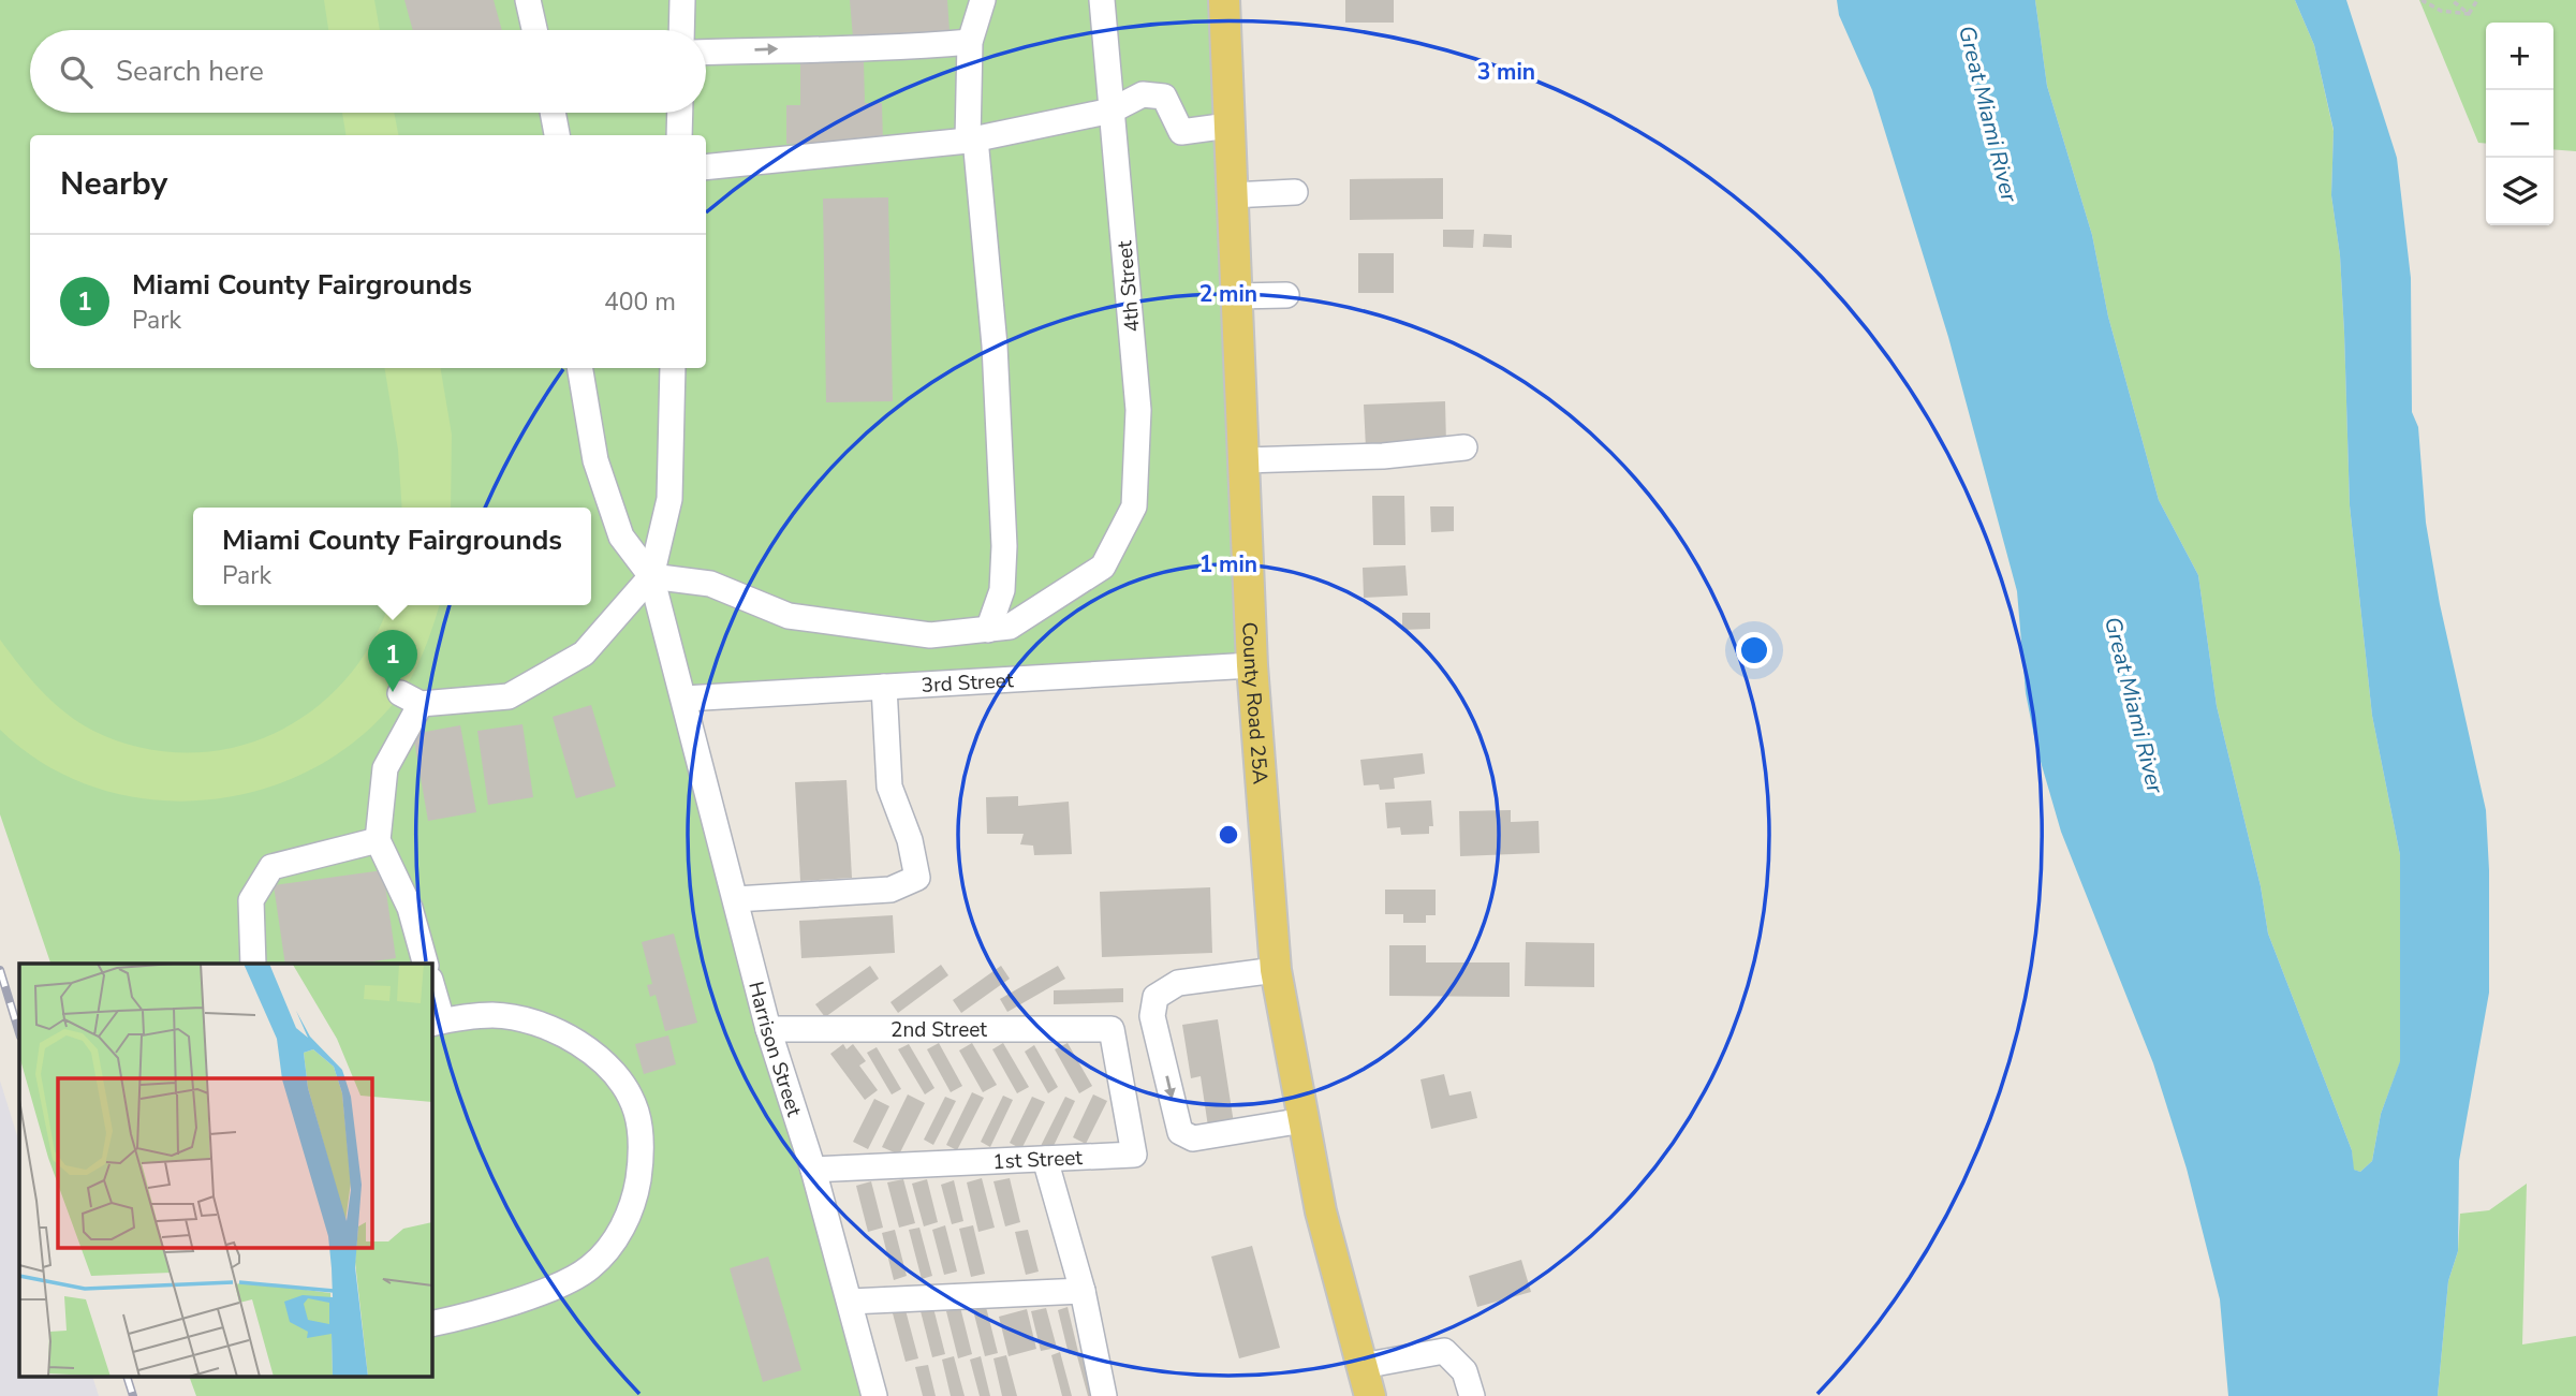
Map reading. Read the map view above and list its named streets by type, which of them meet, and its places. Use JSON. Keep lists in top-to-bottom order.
{
  "streets": {
    "main road": ["County Road 25A"],
    "street": [
      "4th Street",
      "3rd Street",
      "2nd Street",
      "Harrison Street",
      "1st Street"
    ]
  },
  "crossings": [
    ["3rd Street", "County Road 25A"],
    ["3rd Street", "Harrison Street"],
    ["2nd Street", "Harrison Street"],
    ["2nd Street", "1st Street"],
    ["Harrison Street", "1st Street"]
  ],
  "water": ["Great Miami River"],
  "page": {
    "map_buttons": ["+", "−"],
    "search": "Search here",
    "heading": "Nearby",
    "list": [
      {
        "mark": "1",
        "name": "Miami County Fairgrounds",
        "note": "Park",
        "value": "400 m"
      }
    ],
    "popup": ["Miami County Fairgrounds", "Park"],
    "pins": "1"
  },
  "rings": ["3 min", "2 min", "1 min"]
}
